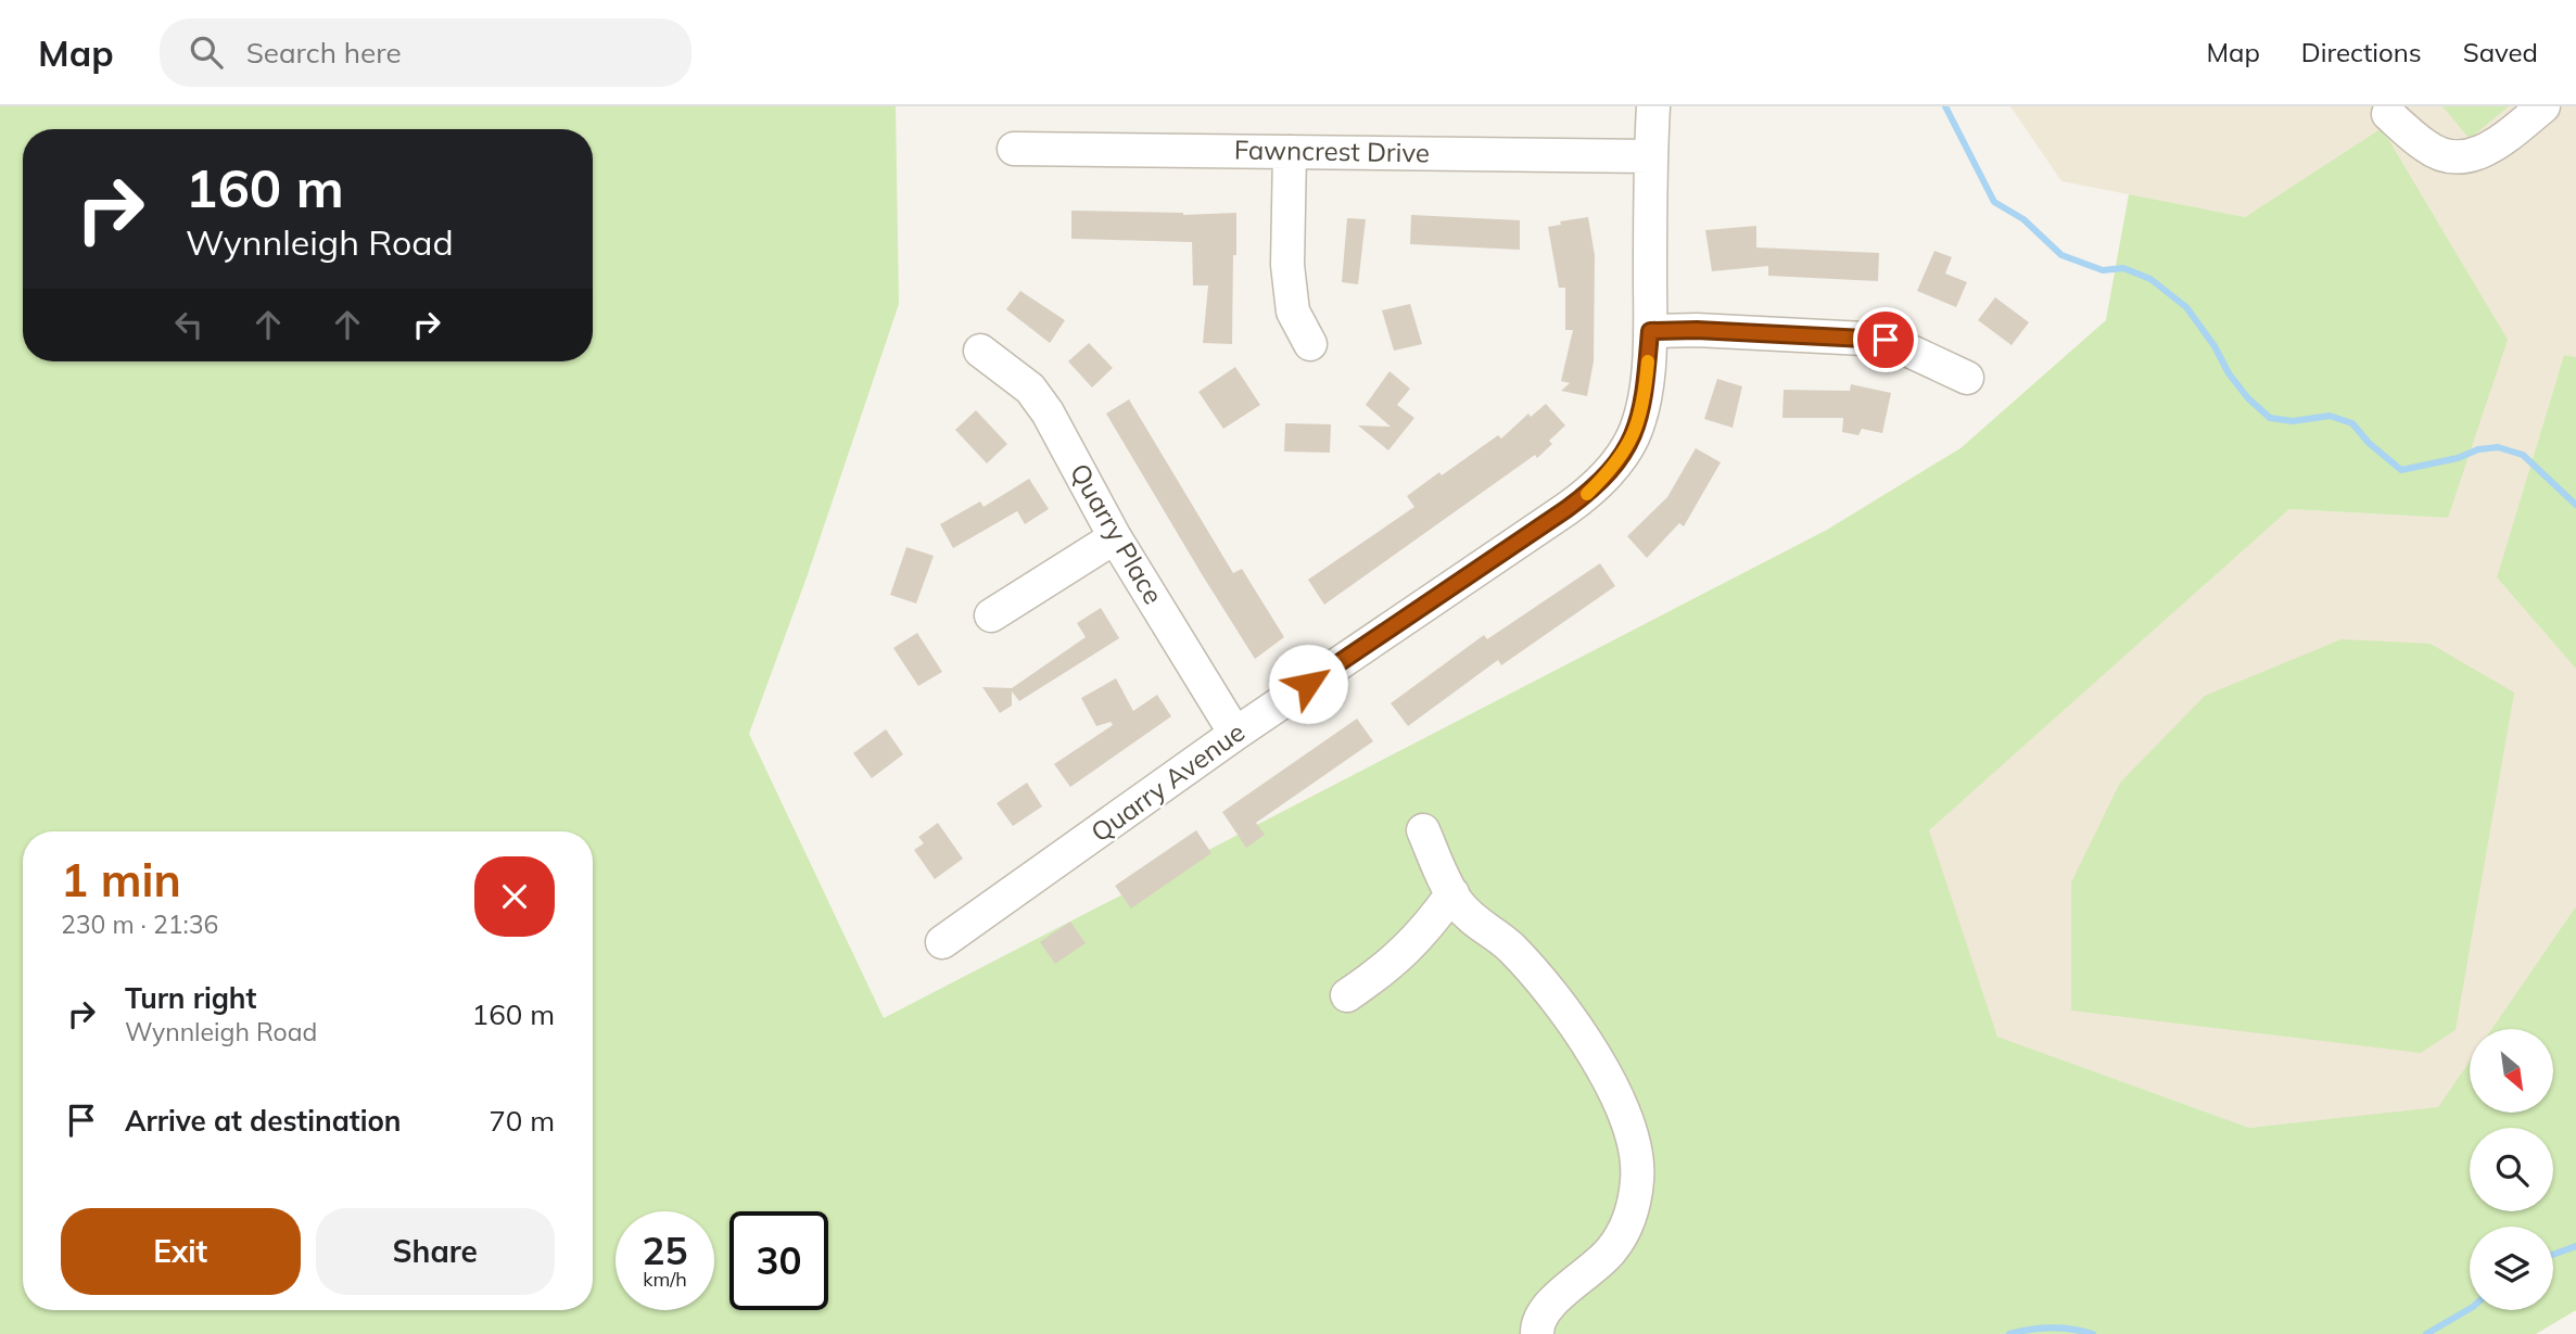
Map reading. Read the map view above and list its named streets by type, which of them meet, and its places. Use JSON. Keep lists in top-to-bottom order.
{
  "streets": {
    "street": ["Fawncrest Drive", "Quarry Place", "Quarry Avenue"]
  },
  "crossings": [
    ["Fawncrest Drive", "Quarry Avenue"],
    ["Quarry Place", "Quarry Avenue"]
  ],
  "north": "bottom right",
  "page": {
    "header": "Map",
    "search": "Search here",
    "nav": ["Map", "Directions", "Saved"],
    "turn": ["160 m", "Wynnleigh Road"],
    "heading": ["1 min", "230 m · 21:36"],
    "list": [
      {
        "name": "Turn right",
        "note": "Wynnleigh Road",
        "value": "160 m"
      },
      {
        "name": "Arrive at destination",
        "value": "70 m"
      }
    ],
    "buttons": ["Exit", "Share"],
    "speed": "25 km/h",
    "limit": "30"
  }
}
